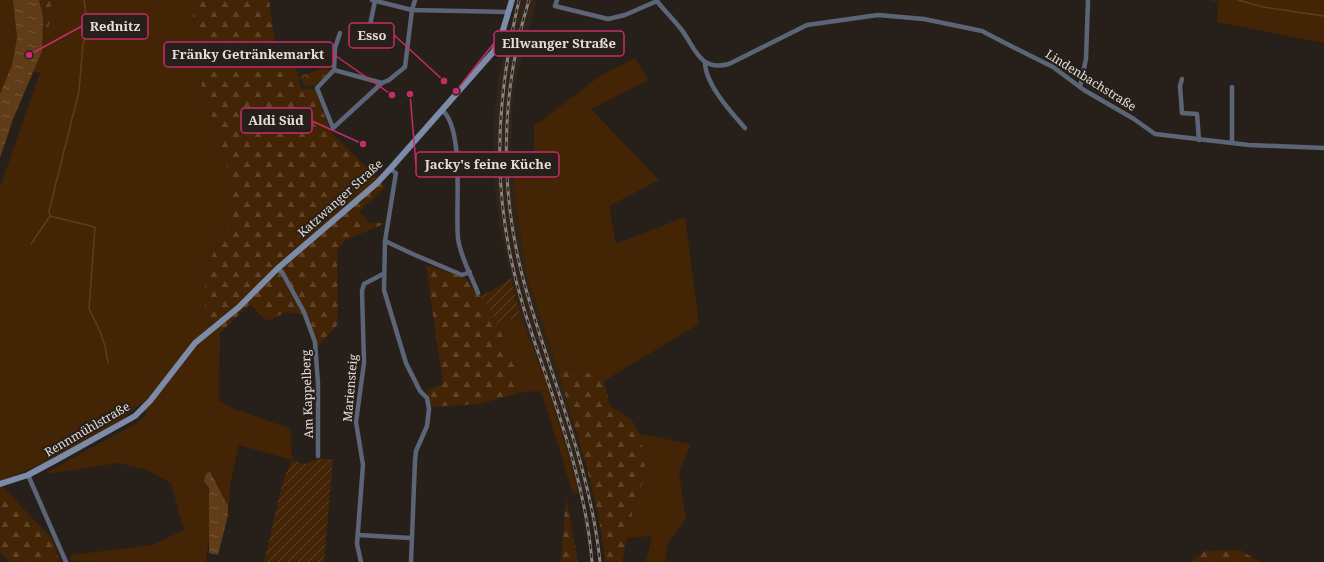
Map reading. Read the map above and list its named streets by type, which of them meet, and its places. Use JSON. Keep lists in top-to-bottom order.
{
  "streets": {
    "main road": ["Katzwanger Straße", "Rennmühlstraße"],
    "street": ["Lindenbachstraße", "Mariensteig", "Am Kappelberg"]
  },
  "crossings": [
    ["Katzwanger Straße", "Am Kappelberg"],
    ["Katzwanger Straße", "Rennmühlstraße"]
  ],
  "places": [
    "Rednitz",
    "Esso",
    "Ellwanger Straße",
    "Jacky's feine Küche",
    "Fränky Getränkemarkt",
    "Aldi Süd"
  ]
}
